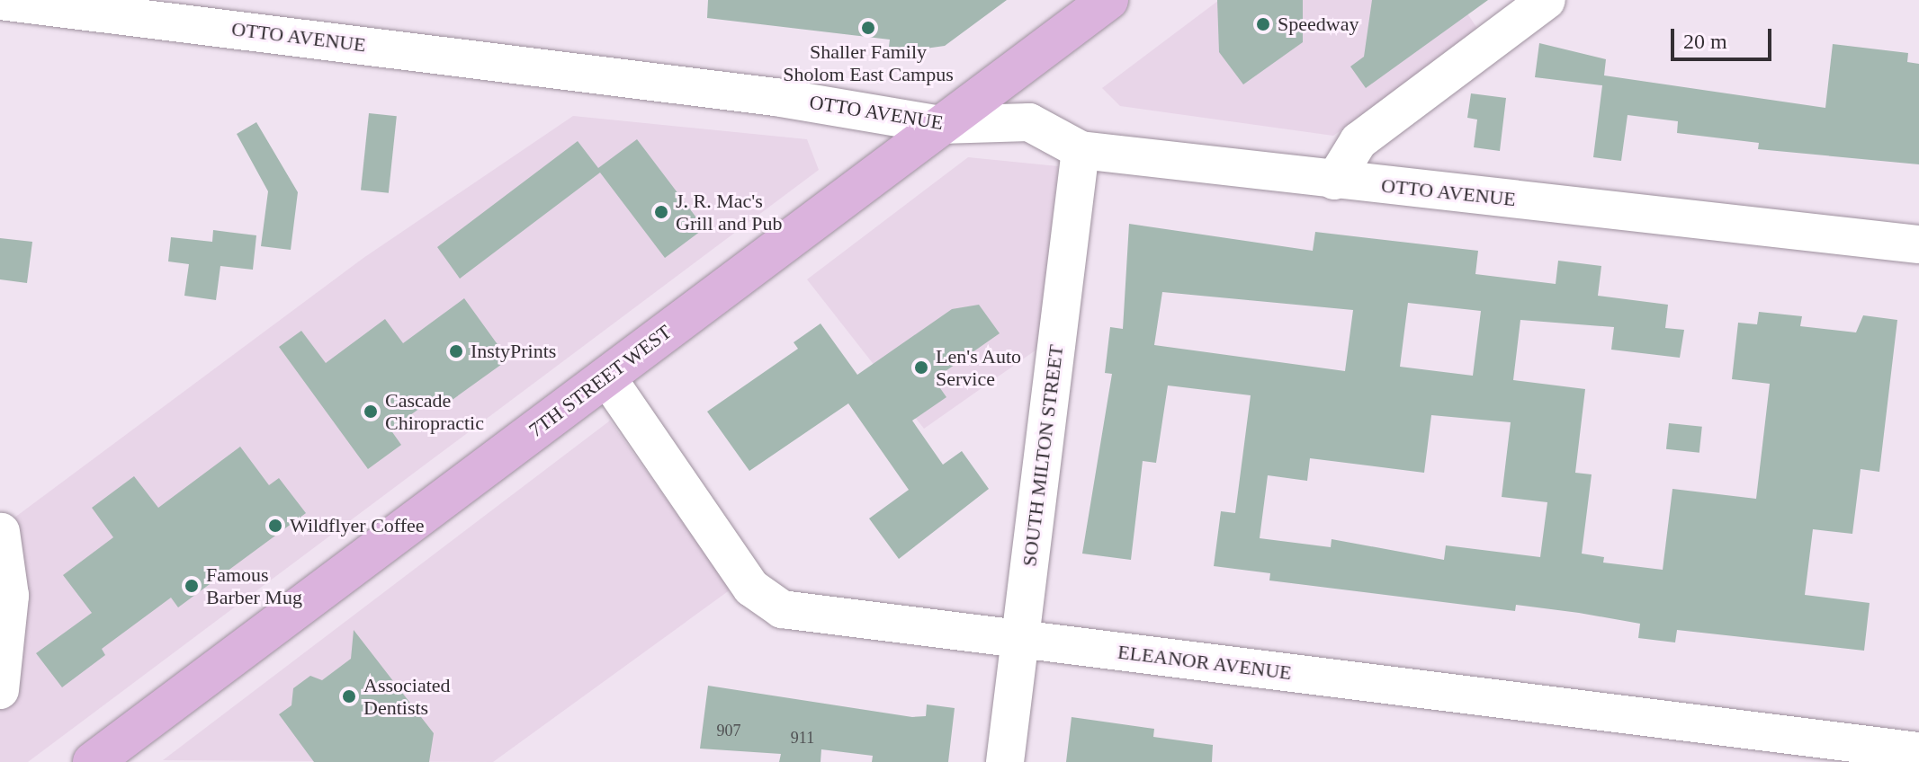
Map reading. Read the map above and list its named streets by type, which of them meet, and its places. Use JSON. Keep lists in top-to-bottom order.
{
  "streets": {
    "main road": ["7TH STREET WEST"],
    "street": ["OTTO AVENUE", "SOUTH MILTON STREET", "ELEANOR AVENUE"]
  },
  "crossings": [
    ["OTTO AVENUE", "7TH STREET WEST"],
    ["OTTO AVENUE", "SOUTH MILTON STREET"],
    ["7TH STREET WEST", "ELEANOR AVENUE"],
    ["SOUTH MILTON STREET", "ELEANOR AVENUE"]
  ],
  "places": [
    "Speedway",
    "Shaller Family Sholom East Campus",
    "J. R. Mac's Grill and Pub",
    "InstyPrints",
    "Len's Auto Service",
    "Cascade Chiropractic",
    "Wildflyer Coffee",
    "Famous Barber Mug",
    "Associated Dentists"
  ],
  "house_numbers": ["907", "911"],
  "scale_bar": "20 m"
}
